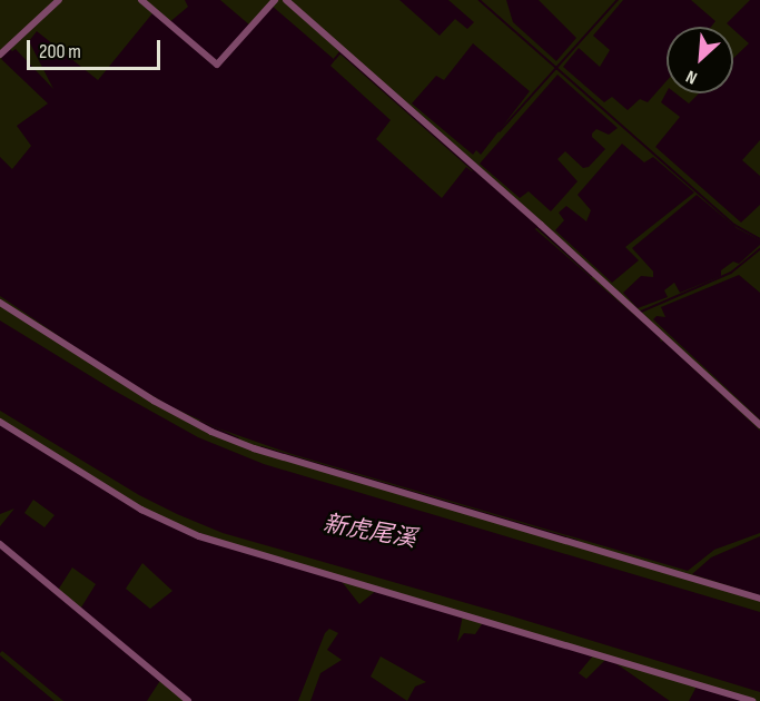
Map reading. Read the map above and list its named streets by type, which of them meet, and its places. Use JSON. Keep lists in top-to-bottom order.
{
  "water": ["新虎尾溪"],
  "scale_bar": "200 m",
  "north": "bottom left"
}
